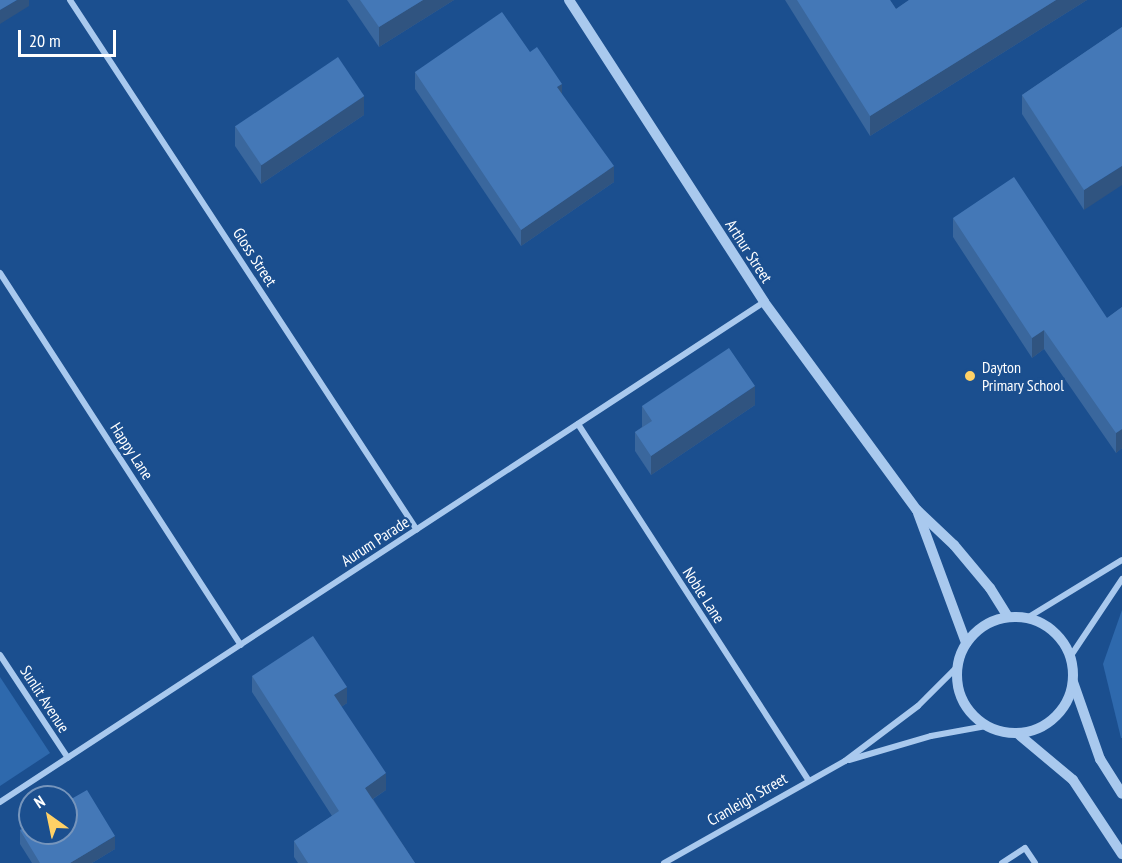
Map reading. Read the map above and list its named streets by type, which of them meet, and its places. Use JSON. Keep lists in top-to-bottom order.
{
  "streets": {
    "street": [
      "Arthur Street",
      "Gloss Street",
      "Happy Lane",
      "Aurum Parade",
      "Noble Lane",
      "Sunlit Avenue",
      "Cranleigh Street"
    ]
  },
  "crossings": [
    ["Arthur Street", "Aurum Parade"],
    ["Arthur Street", "Cranleigh Street"],
    ["Gloss Street", "Aurum Parade"],
    ["Happy Lane", "Aurum Parade"],
    ["Aurum Parade", "Noble Lane"],
    ["Aurum Parade", "Sunlit Avenue"],
    ["Noble Lane", "Cranleigh Street"]
  ],
  "places": ["Dayton Primary School"],
  "scale_bar": "20 m",
  "north": "top left"
}
